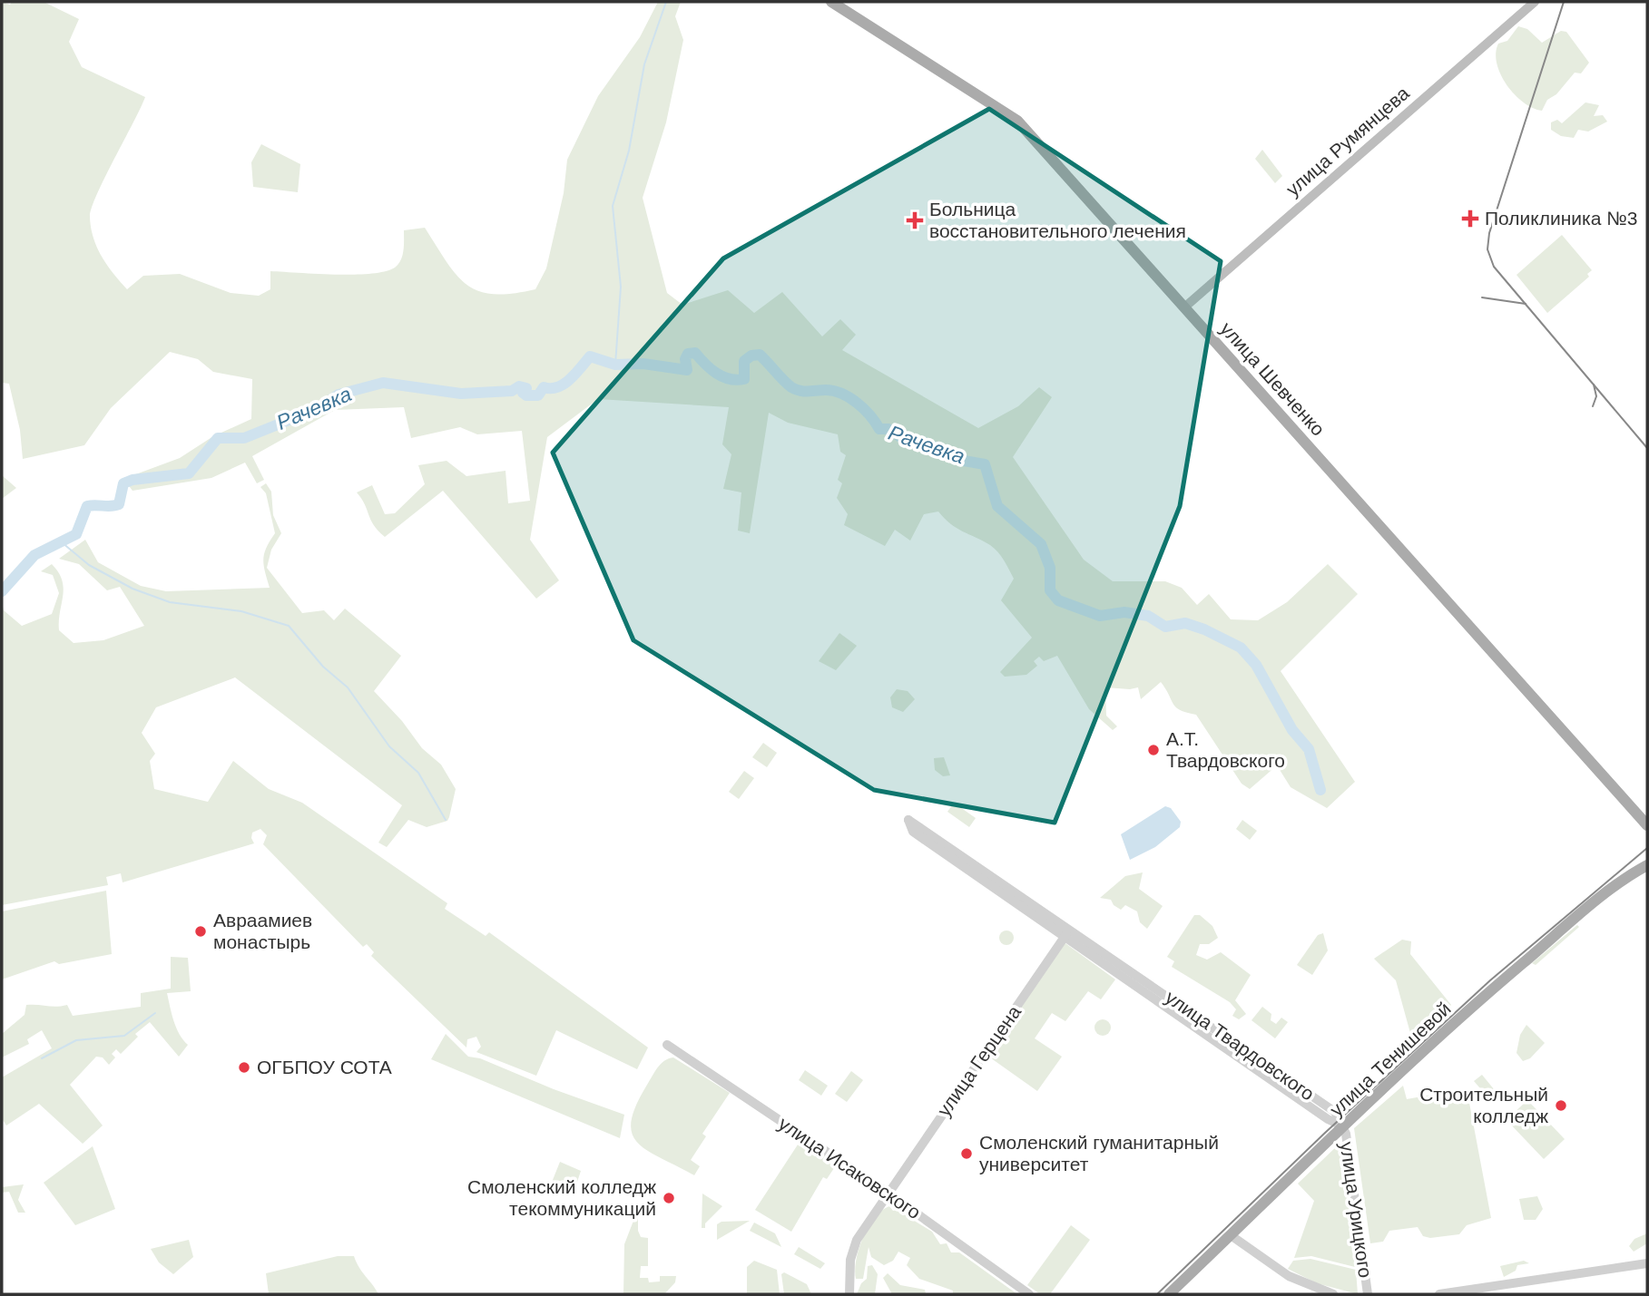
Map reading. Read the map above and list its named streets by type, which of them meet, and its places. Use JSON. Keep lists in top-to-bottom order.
{
  "streets": {
    "main road": ["улица Румянцева", "улица Шевченко", "улица Тенишевой"],
    "street": [
      "улица Твардовского",
      "улица Герцена",
      "улица Исаковского",
      "улица Урицкого"
    ]
  },
  "crossings": [
    ["улица Румянцева", "улица Шевченко"],
    ["улица Твардовского", "улица Тенишевой"],
    ["улица Твардовского", "улица Герцена"],
    ["улица Твардовского", "улица Урицкого"],
    ["улица Тенишевой", "улица Урицкого"],
    ["улица Герцена", "улица Исаковского"]
  ],
  "water": ["Рачевка"],
  "places": {
    "health": ["Поликлиника №3", "Больница восстановительного лечения"],
    "other": [
      "А.Т. Твардовского",
      "Авраамиев монастырь",
      "ОГБПОУ СОТА",
      "Строительный колледж",
      "Смоленский гуманитарный университет",
      "Смоленский колледж текоммуникаций"
    ]
  }
}
